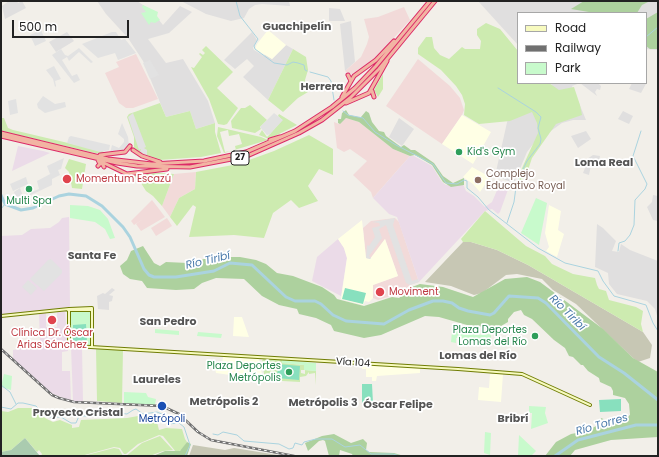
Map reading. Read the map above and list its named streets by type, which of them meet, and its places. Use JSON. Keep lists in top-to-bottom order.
{
  "streets": {
    "highway": ["27"],
    "main road": ["Vía 104"]
  },
  "districts": [
    "Guachipelín",
    "Herrera",
    "Loma Real",
    "Santa Fe",
    "San Pedro",
    "Lomas del Río",
    "Laureles",
    "Metrópolis 2",
    "Metrópolis 3",
    "Óscar Felipe",
    "Proyecto Cristal",
    "Bribrí"
  ],
  "water": ["Río Tiribí", "Río Torres"],
  "places": [
    "Kid's Gym",
    "Momentum Escazú",
    "Complejo Educativo Royal",
    "Multi Spa",
    "Moviment",
    "Clínica Dr. Óscar Arias Sánchez",
    "Plaza Deportes Lomas del Río",
    "Plaza Deportes Metrópolis",
    "Metrópoli"
  ],
  "legend": ["Road", "Railway", "Park"],
  "scale_bar": "500 m"
}
